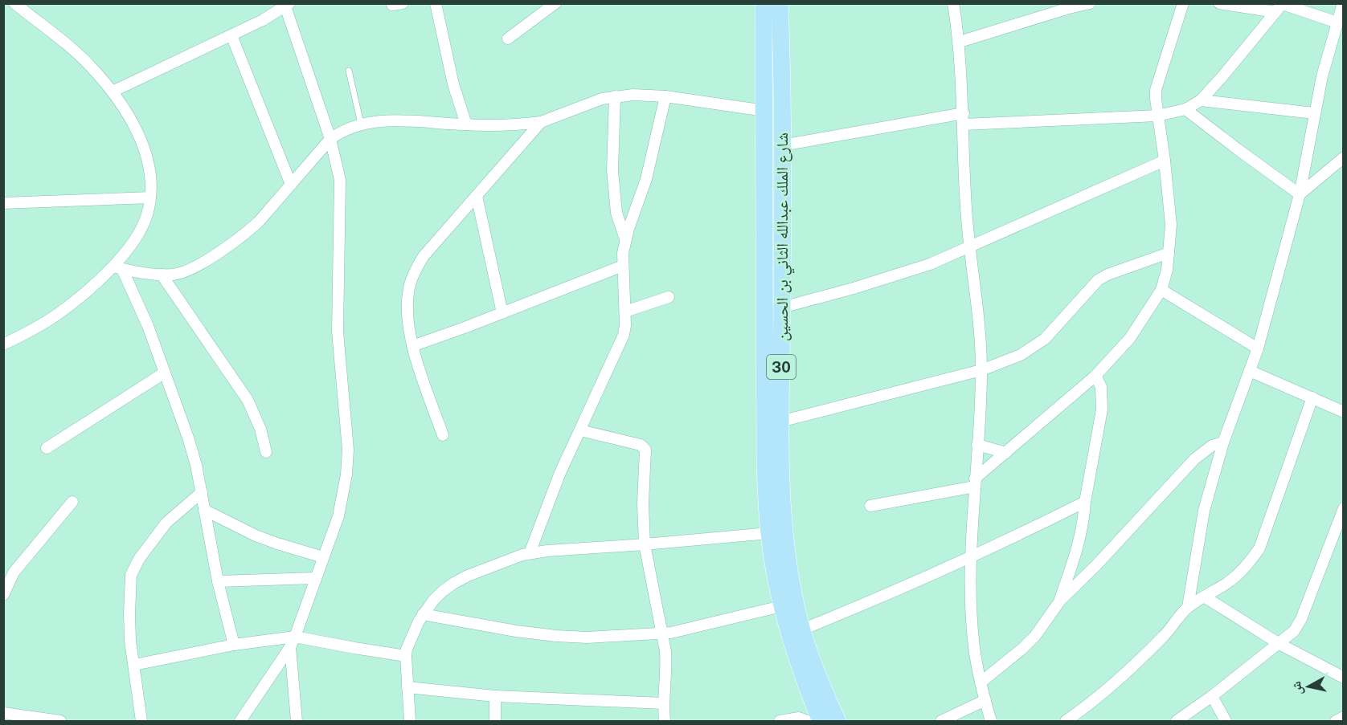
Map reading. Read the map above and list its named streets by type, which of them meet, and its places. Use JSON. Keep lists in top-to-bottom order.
{
  "streets": {
    "main road": ["شارع الملك عبدالله الثاني بن الحسين", "30"]
  },
  "north": "left"
}
